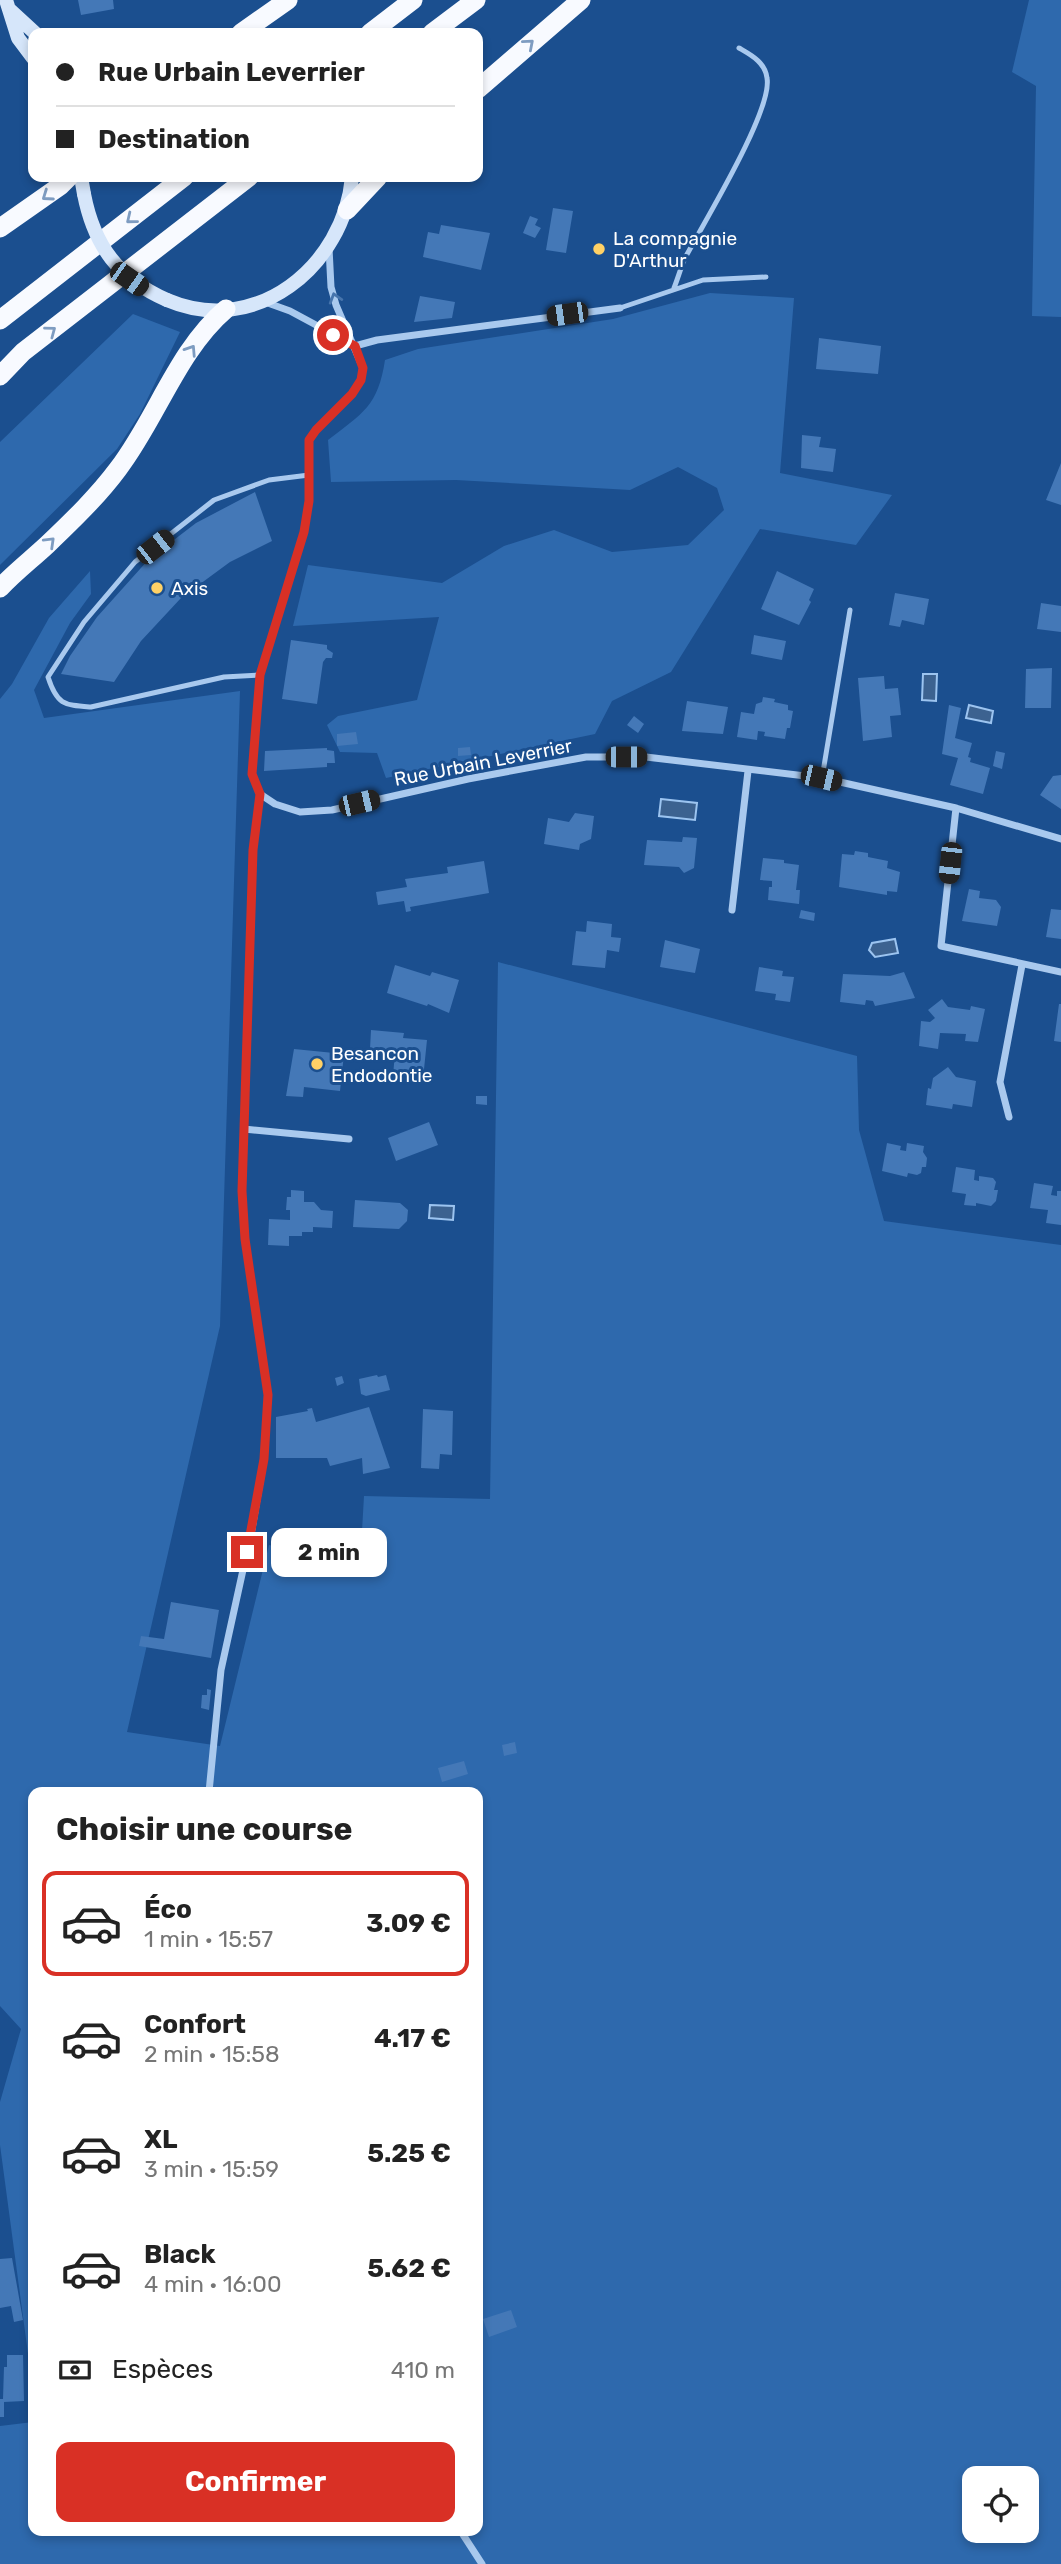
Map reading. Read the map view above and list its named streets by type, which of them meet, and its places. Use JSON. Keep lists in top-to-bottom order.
{
  "streets": {
    "street": ["Rue Urbain Leverrier"]
  },
  "places": ["La compagnie D'Arthur", "Axis", "Besancon Endodontie"],
  "page": {
    "banner": ["Rue Urbain Leverrier", "Destination"],
    "bubble": "2 min",
    "heading": "Choisir une course",
    "list": [
      {
        "name": "Éco",
        "note": "1 min · 15:57",
        "value": "3.09 €"
      },
      {
        "name": "Confort",
        "note": "2 min · 15:58",
        "value": "4.17 €"
      },
      {
        "name": "XL",
        "note": "3 min · 15:59",
        "value": "5.25 €"
      },
      {
        "name": "Black",
        "note": "4 min · 16:00",
        "value": "5.62 €"
      }
    ],
    "pay": ["Espèces", "410 m"],
    "buttons": "Confirmer"
  }
}
